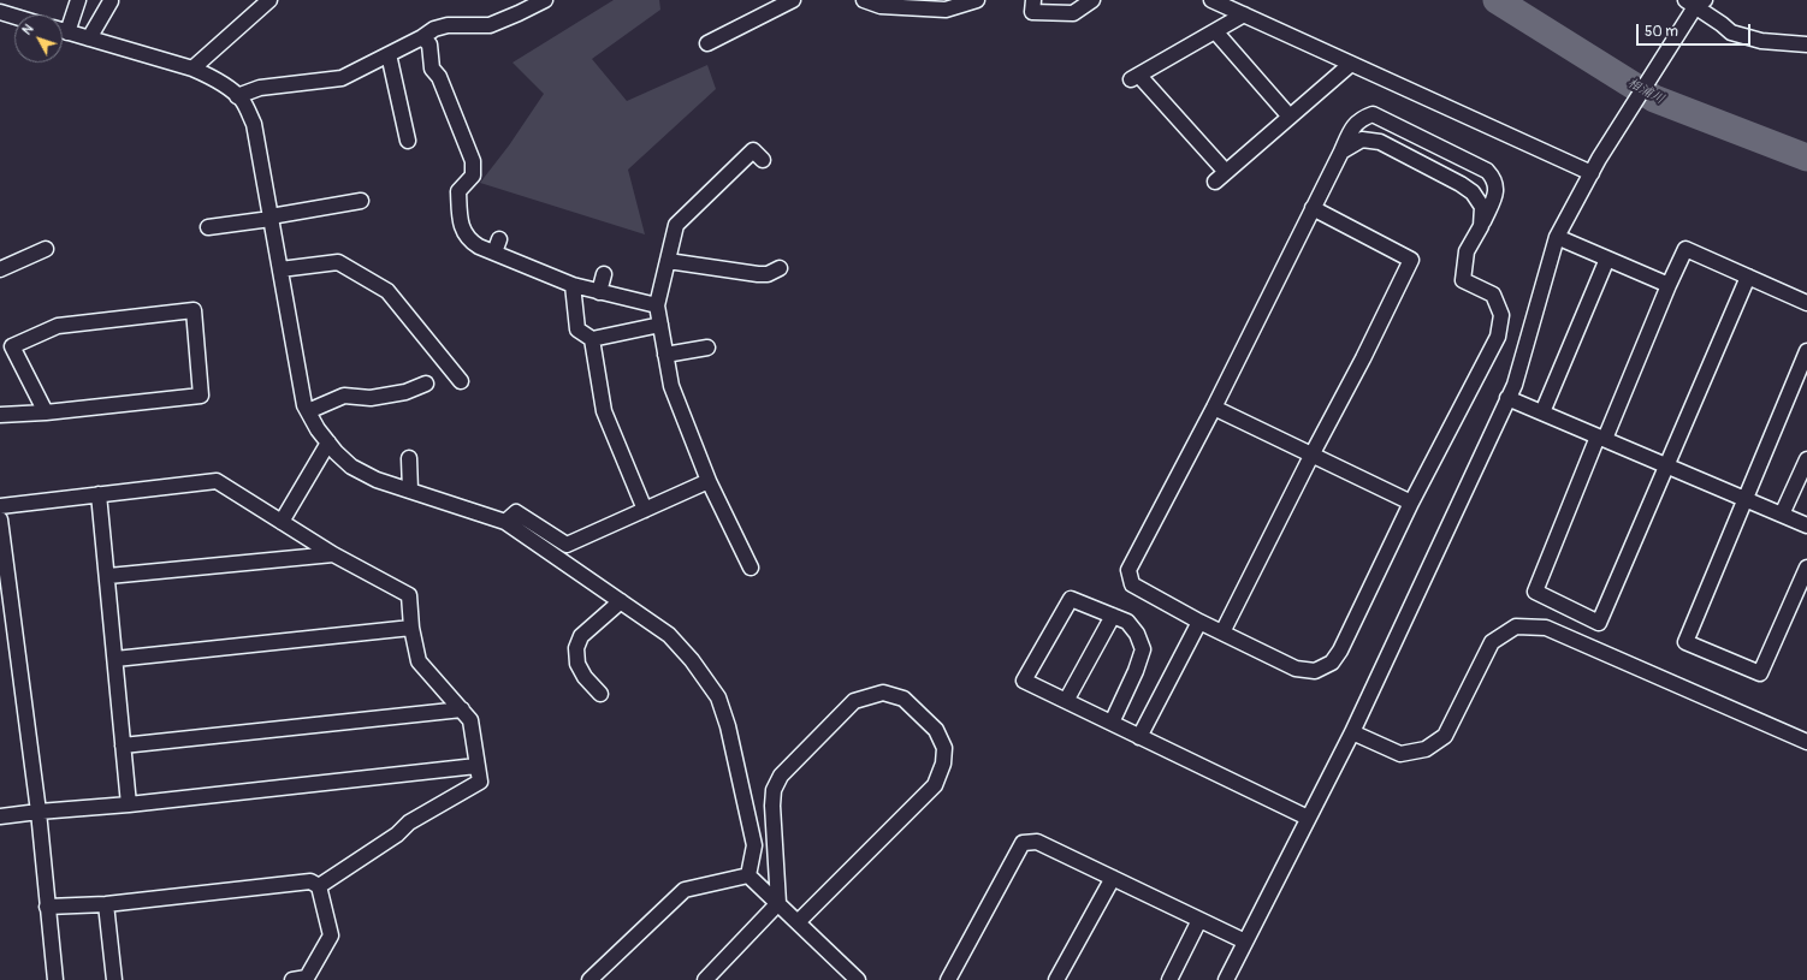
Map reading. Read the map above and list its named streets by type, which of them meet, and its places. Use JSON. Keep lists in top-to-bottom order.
{
  "water": ["相浦川"],
  "scale_bar": "50 m",
  "north": "top left"
}
